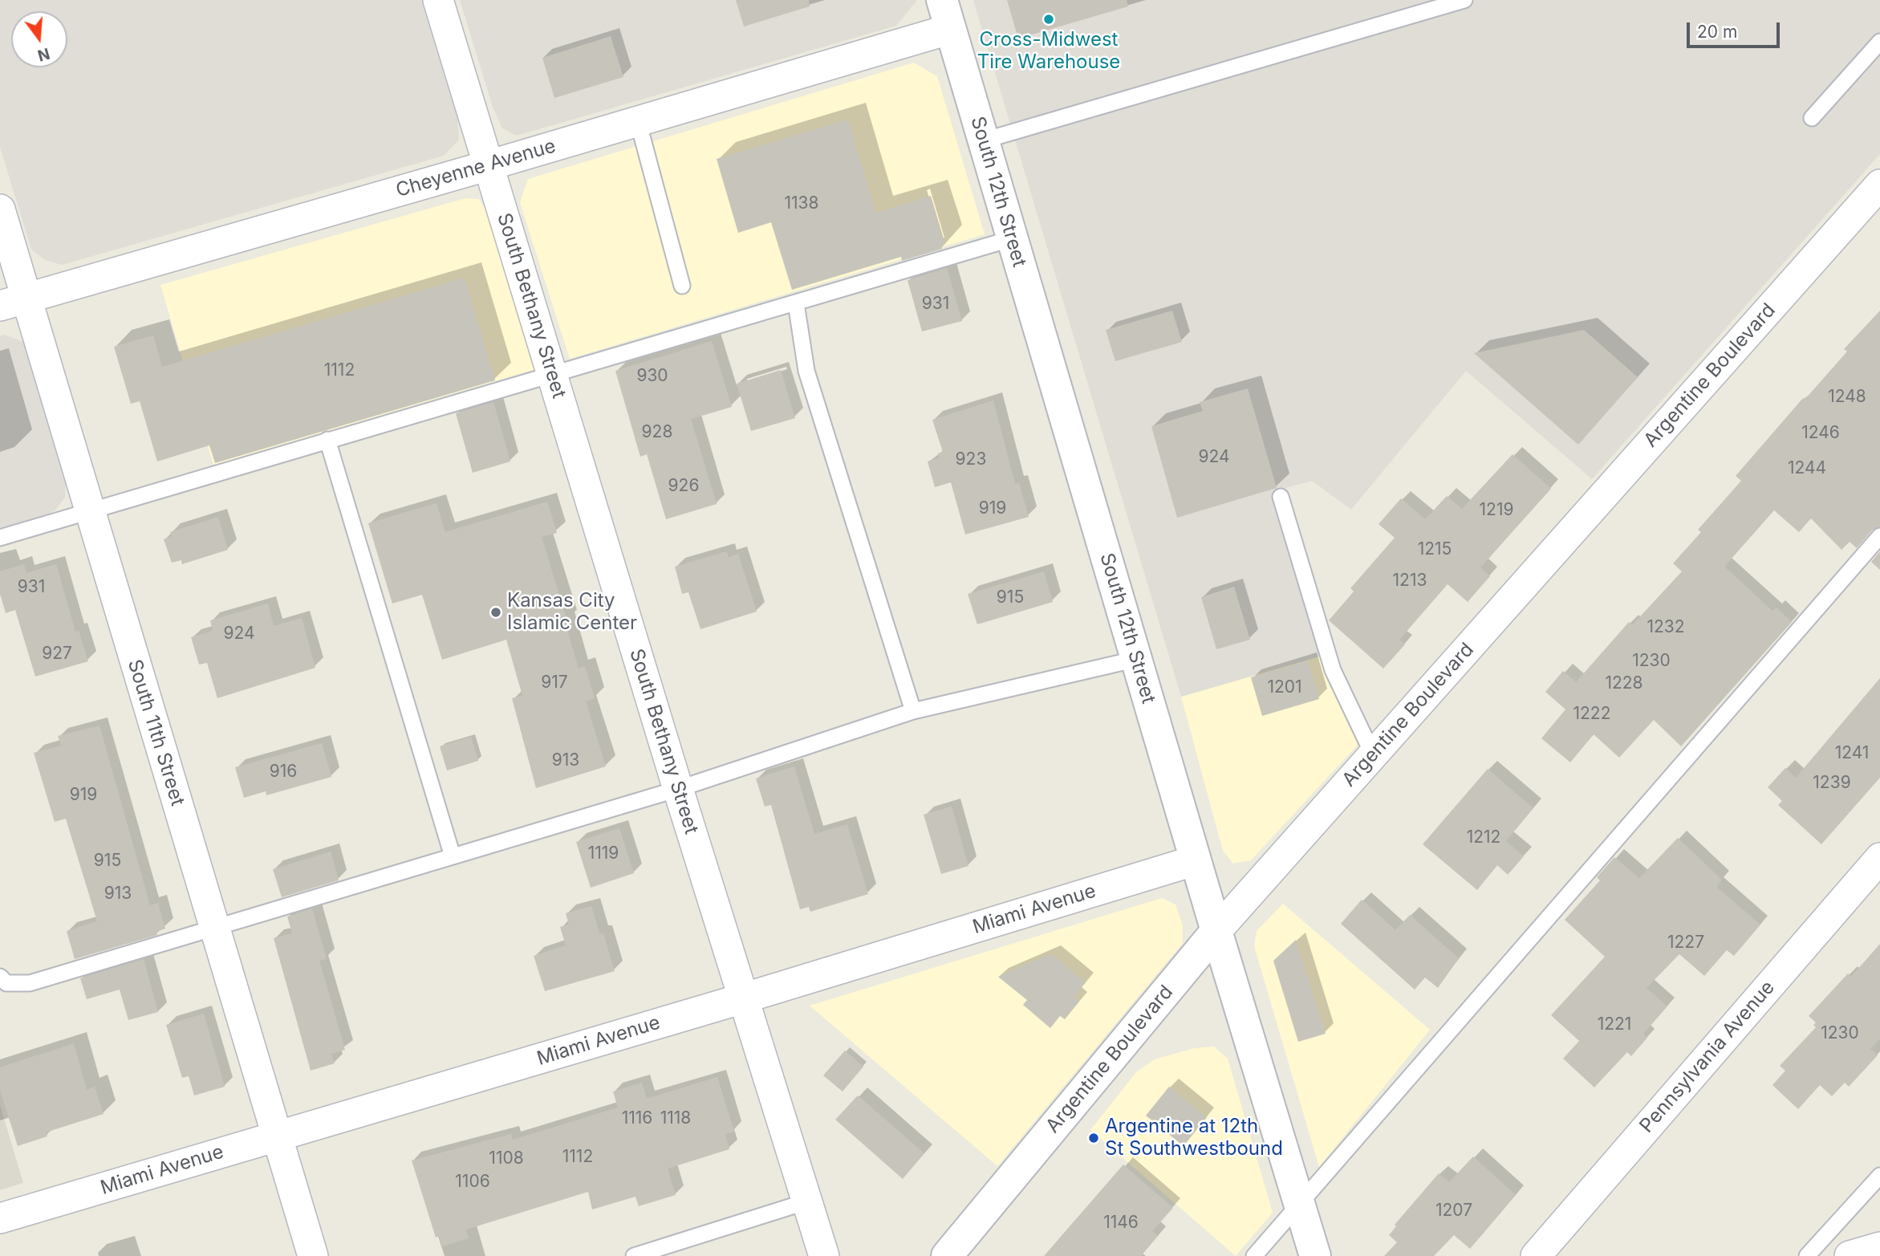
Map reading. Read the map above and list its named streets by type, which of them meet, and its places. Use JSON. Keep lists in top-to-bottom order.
{
  "streets": {
    "street": [
      "Cheyenne Avenue",
      "South 12th Street",
      "South Bethany Street",
      "Argentine Boulevard",
      "South 11th Street",
      "Miami Avenue",
      "Pennsylvania Avenue"
    ]
  },
  "crossings": [
    ["Cheyenne Avenue", "South 12th Street"],
    ["Cheyenne Avenue", "South Bethany Street"],
    ["Cheyenne Avenue", "South 11th Street"],
    ["South 12th Street", "Argentine Boulevard"],
    ["South 12th Street", "Miami Avenue"],
    ["South Bethany Street", "Miami Avenue"],
    ["South 11th Street", "Miami Avenue"]
  ],
  "places": ["Cross-Midwest Tire Warehouse", "Kansas City Islamic Center", "Argentine at 12th St Southwestbound"],
  "house_numbers": [
    "1138",
    "931",
    "1112",
    "930",
    "1248",
    "928",
    "1246",
    "924",
    "923",
    "1244",
    "926",
    "919",
    "1219",
    "1215",
    "1213",
    "931",
    "915",
    "1232",
    "924",
    "927",
    "1230",
    "917",
    "1228",
    "1201",
    "1222",
    "1241",
    "913",
    "916",
    "1239",
    "919",
    "1212",
    "1119",
    "915",
    "913",
    "1227",
    "1221",
    "1230",
    "1116",
    "1118",
    "1112",
    "1108",
    "1106",
    "1207",
    "1146"
  ],
  "scale_bar": "20 m",
  "north": "bottom"
}
